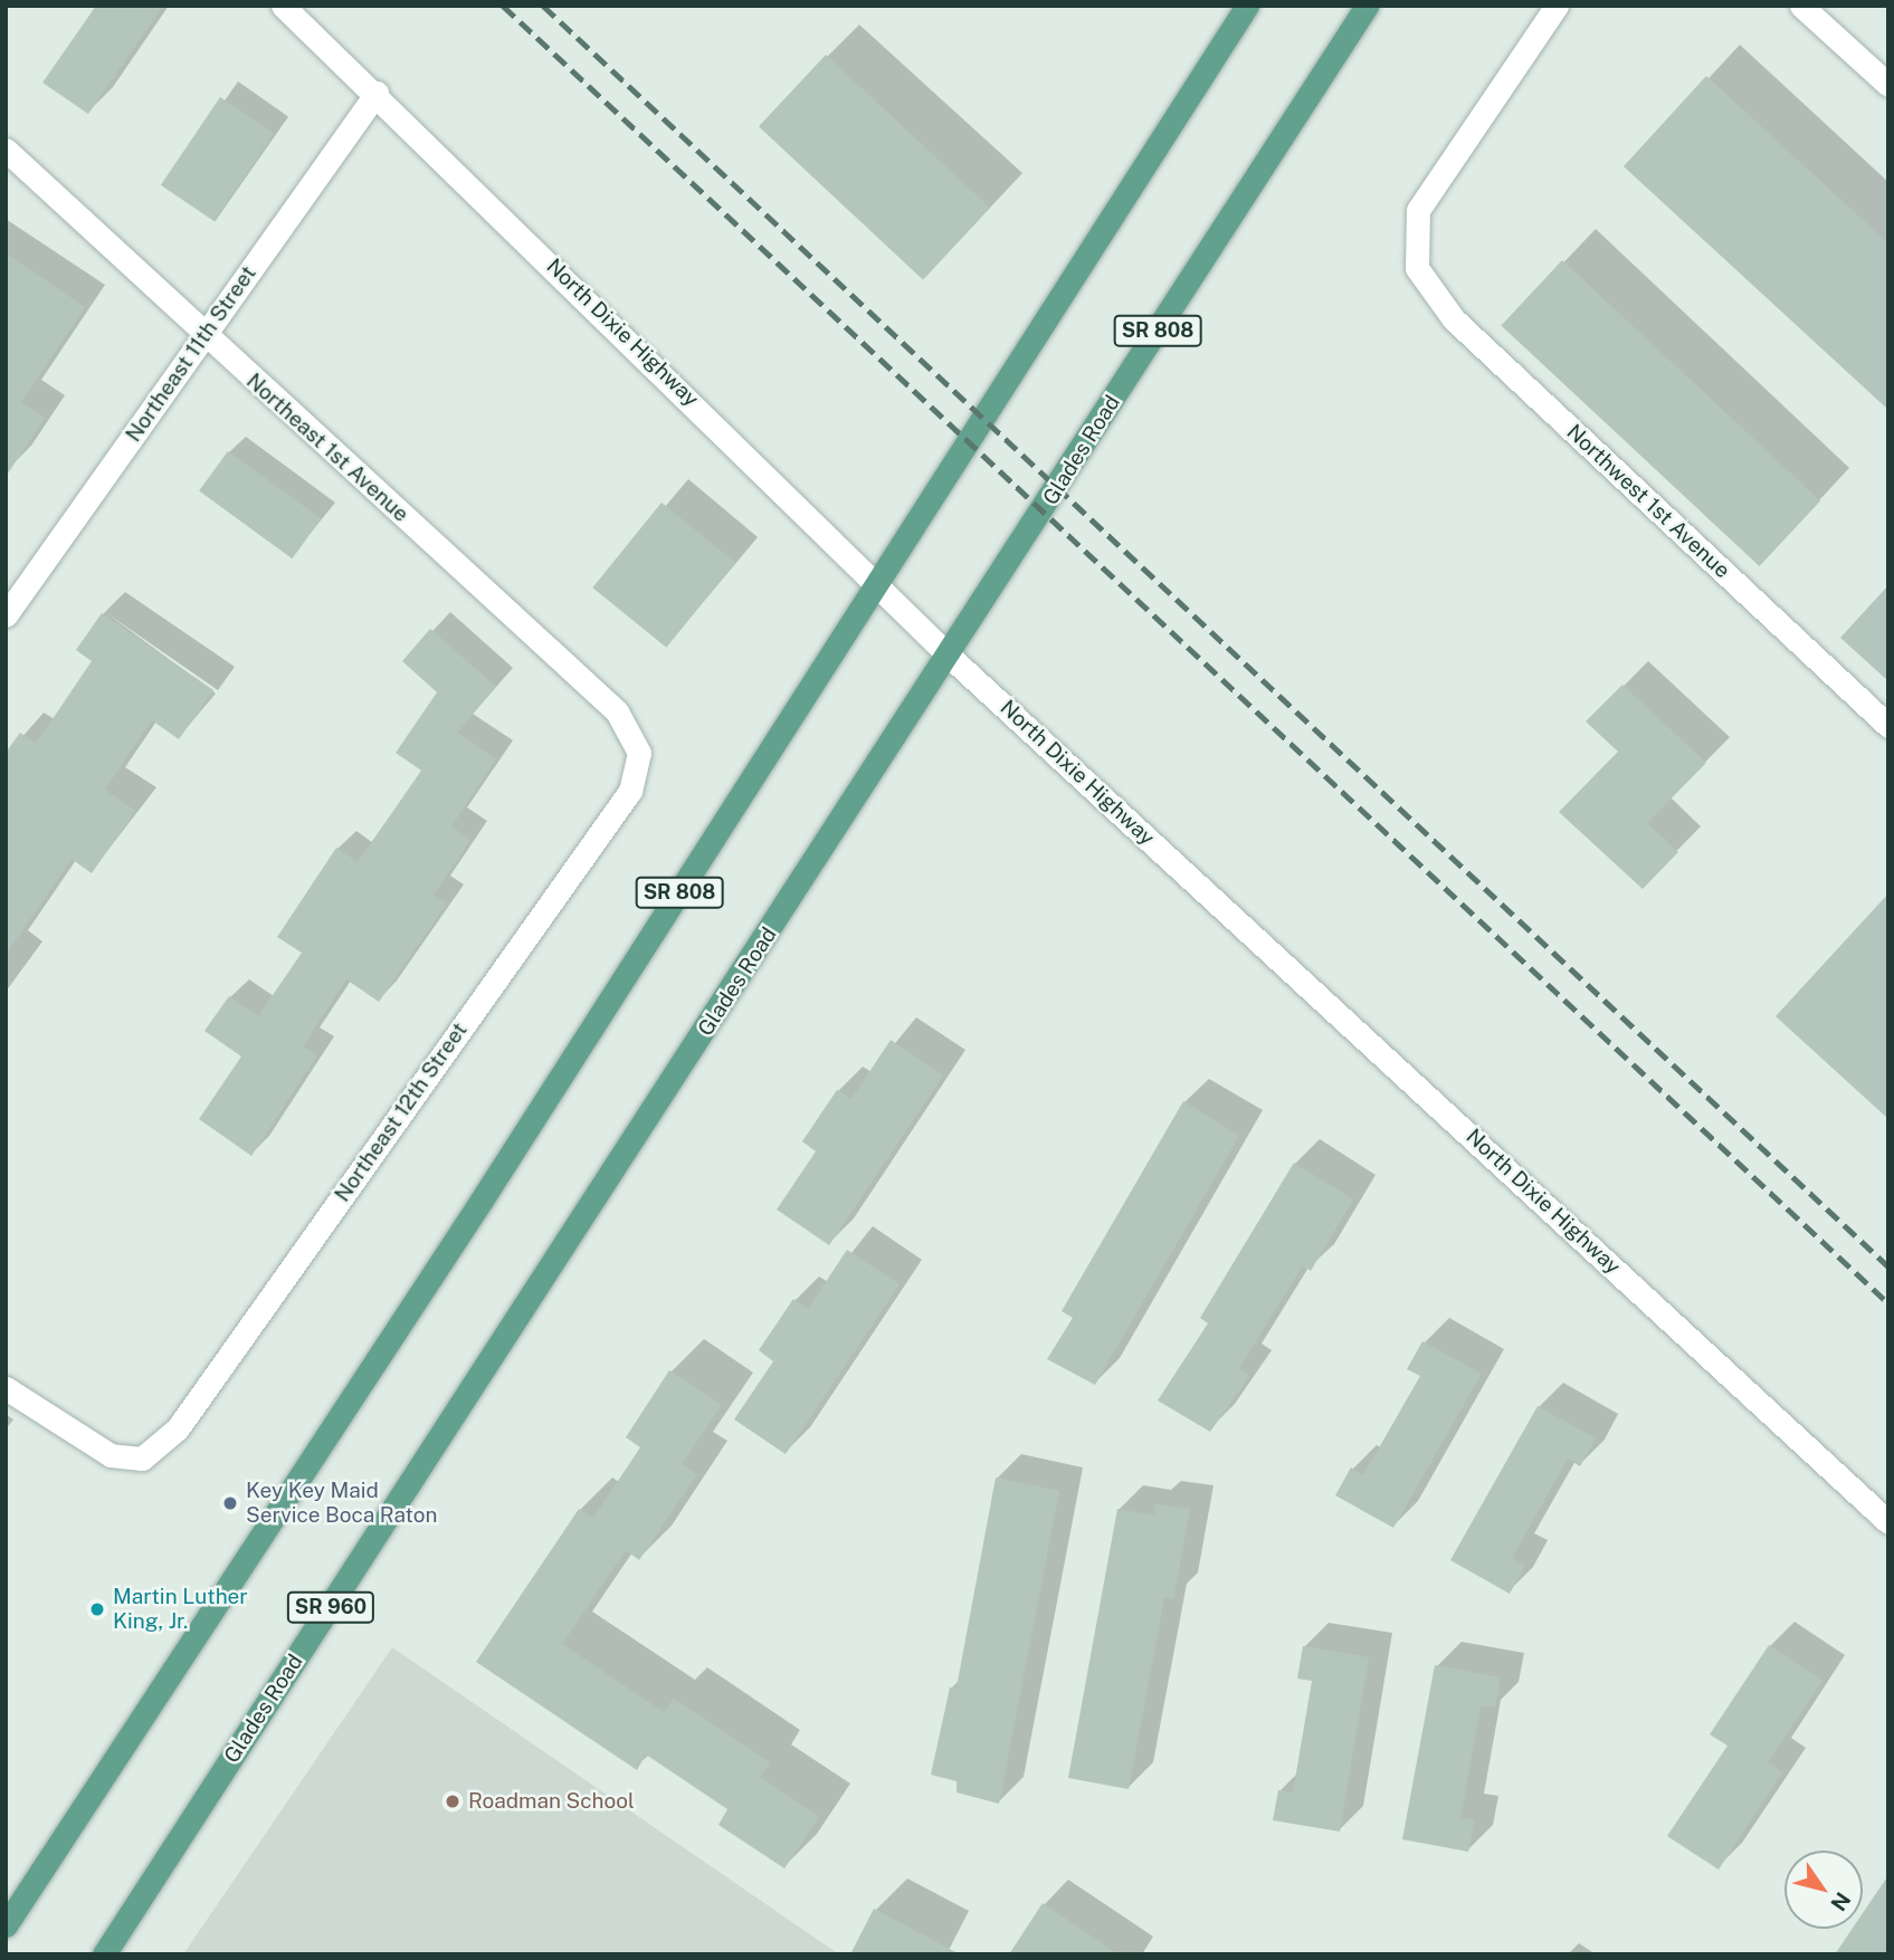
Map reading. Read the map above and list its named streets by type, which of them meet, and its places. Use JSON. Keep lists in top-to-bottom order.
{
  "streets": {
    "main road": ["SR 808", "Glades Road", "SR 960"],
    "street": [
      "North Dixie Highway",
      "Northeast 11th Street",
      "Northeast 1st Avenue",
      "Northwest 1st Avenue",
      "Northeast 12th Street"
    ]
  },
  "crossings": [
    ["SR 808", "North Dixie Highway"],
    ["North Dixie Highway", "Northeast 11th Street"],
    ["North Dixie Highway", "Glades Road"],
    ["Northeast 11th Street", "Northeast 1st Avenue"],
    ["Northeast 1st Avenue", "Northeast 12th Street"]
  ],
  "places": ["Key Key Maid Service Boca Raton", "Martin Luther King, Jr.", "Roadman School"],
  "north": "bottom right"
}
